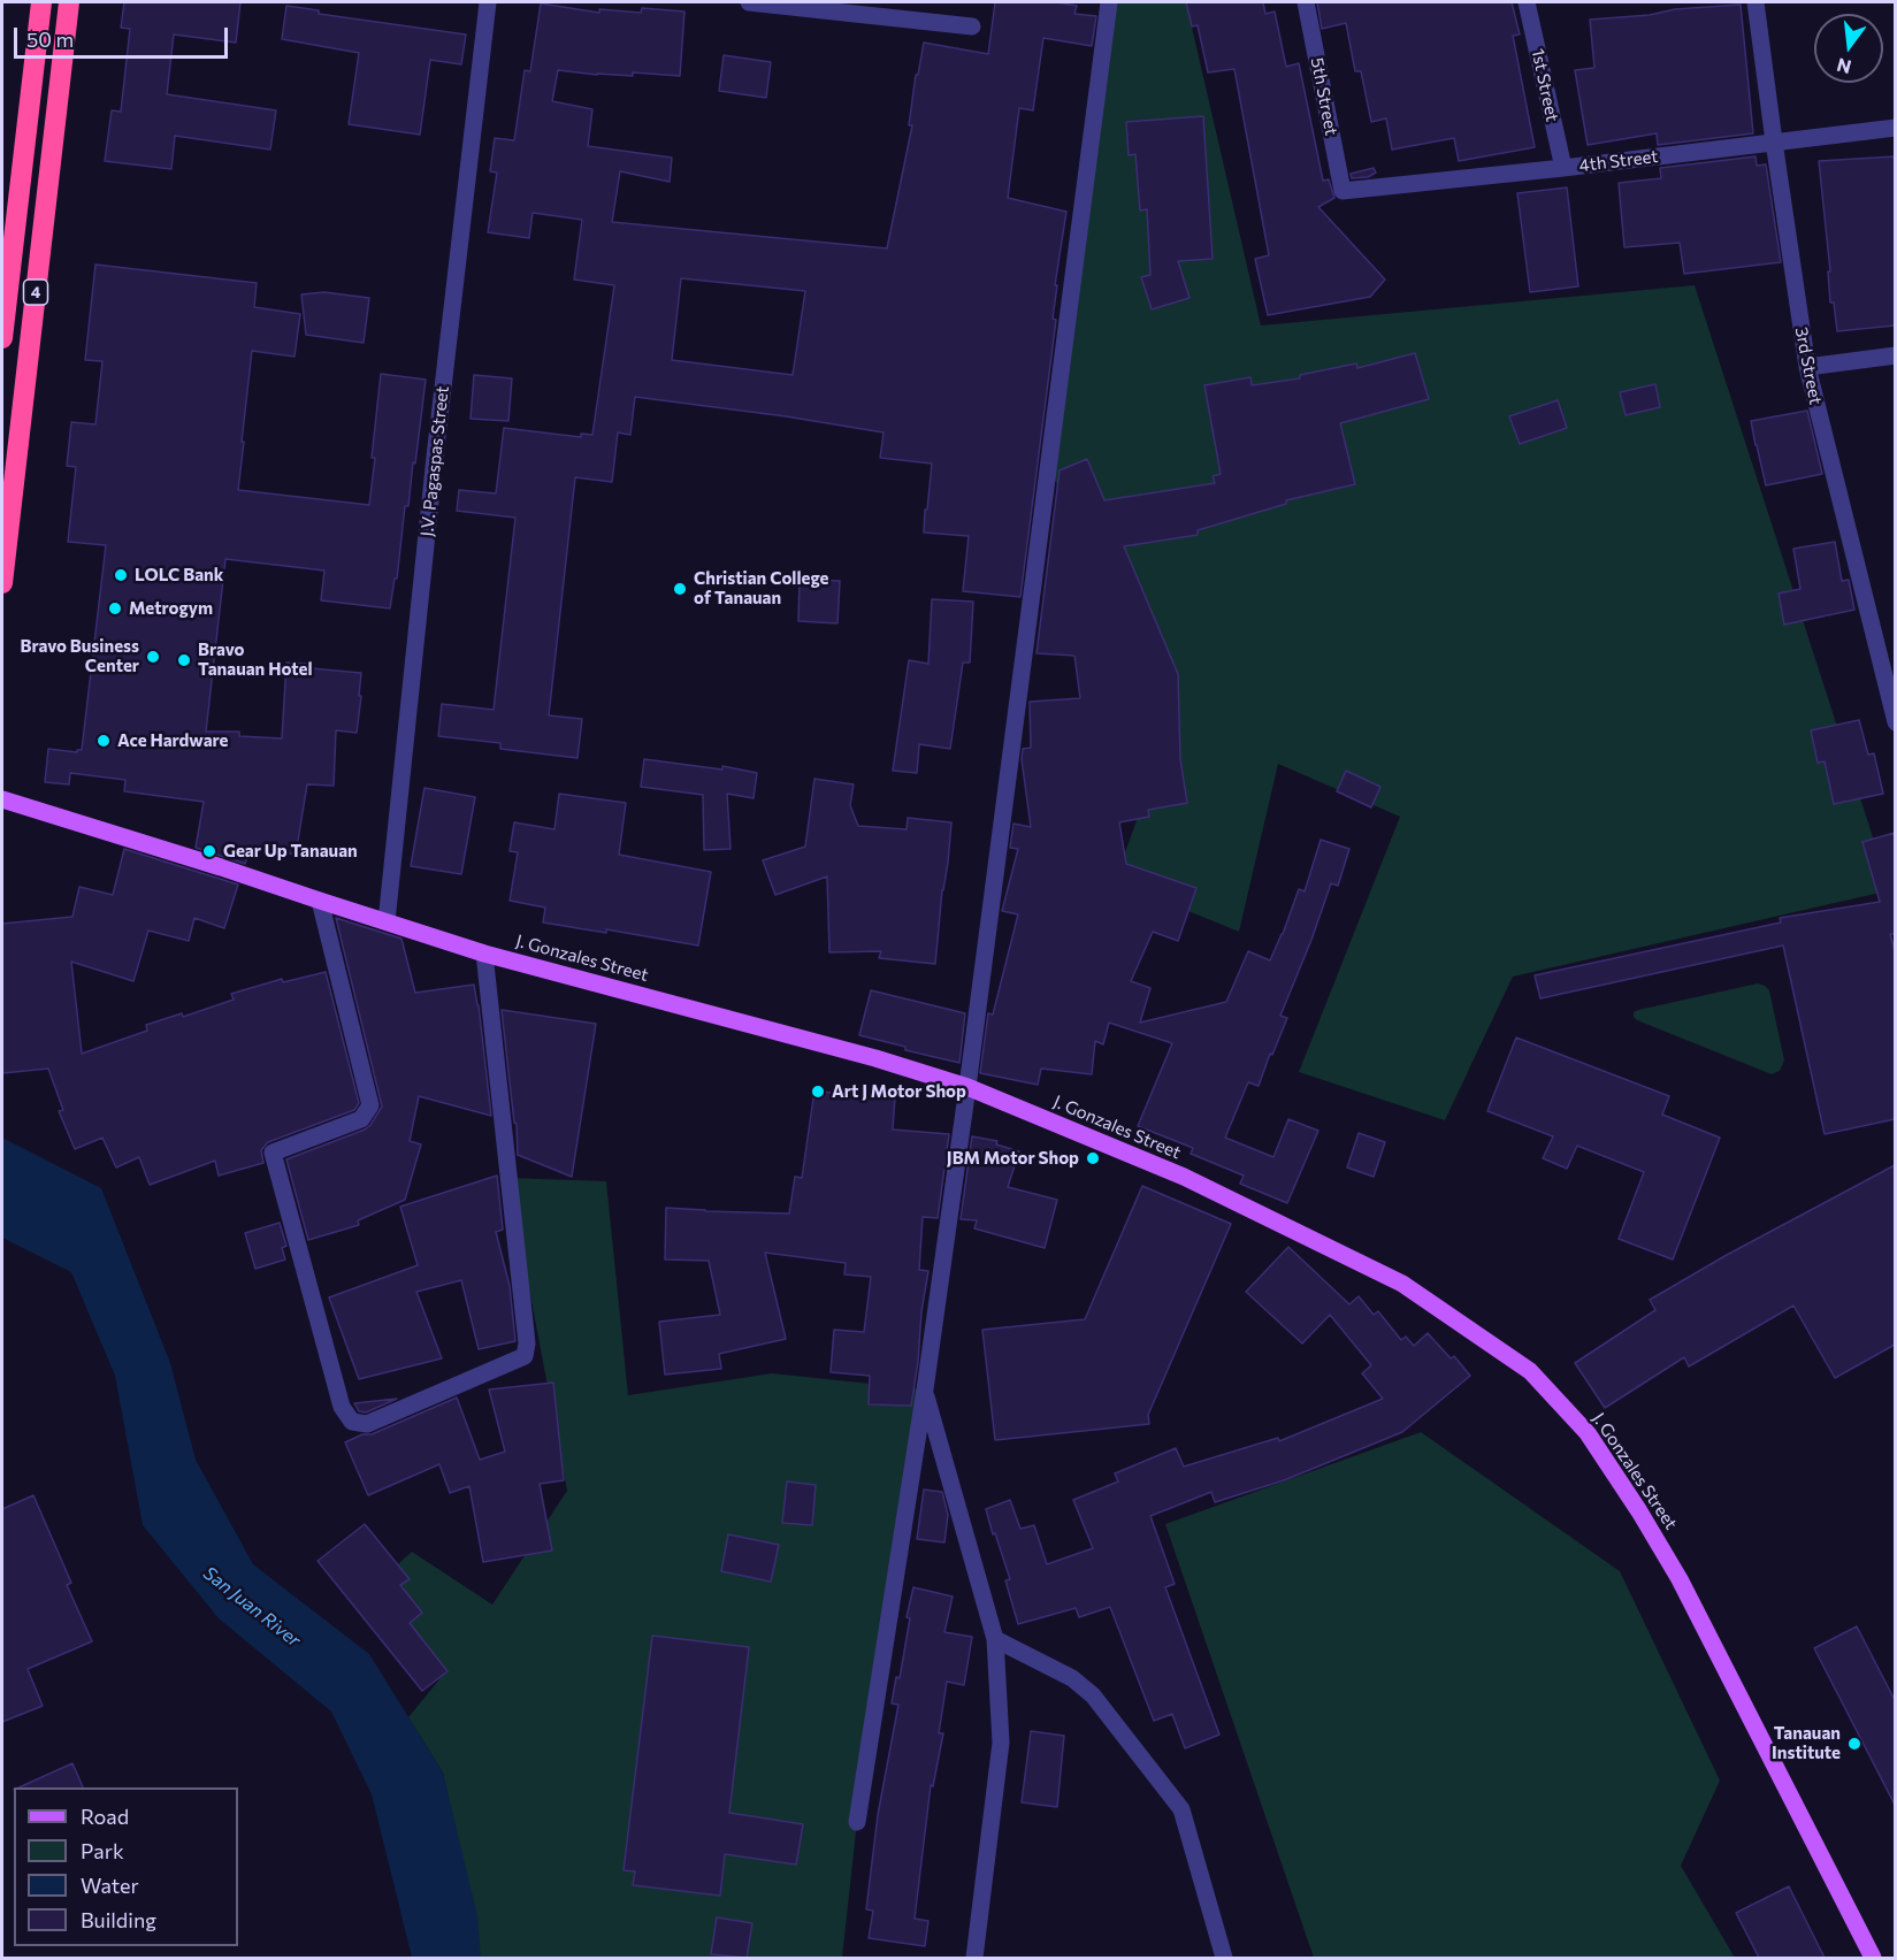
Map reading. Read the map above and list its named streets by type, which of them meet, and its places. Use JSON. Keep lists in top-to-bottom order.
{
  "streets": {
    "highway": ["4"],
    "main road": ["J. Gonzales Street"],
    "street": [
      "1st Street",
      "5th Street",
      "4th Street",
      "3rd Street",
      "J.V. Pagaspas Street"
    ]
  },
  "crossings": [
    ["1st Street", "4th Street"],
    ["5th Street", "4th Street"],
    ["4th Street", "3rd Street"],
    ["J.V. Pagaspas Street", "J. Gonzales Street"]
  ],
  "water": ["San Juan River"],
  "places": [
    "LOLC Bank",
    "Christian College of Tanauan",
    "Metrogym",
    "Bravo Business Center",
    "Bravo Tanauan Hotel",
    "Ace Hardware",
    "Gear Up Tanauan",
    "Art J Motor Shop",
    "JBM Motor Shop",
    "Tanauan Institute"
  ],
  "legend": [
    "Road",
    "Park",
    "Water",
    "Building"
  ],
  "scale_bar": "50 m",
  "north": "bottom"
}
